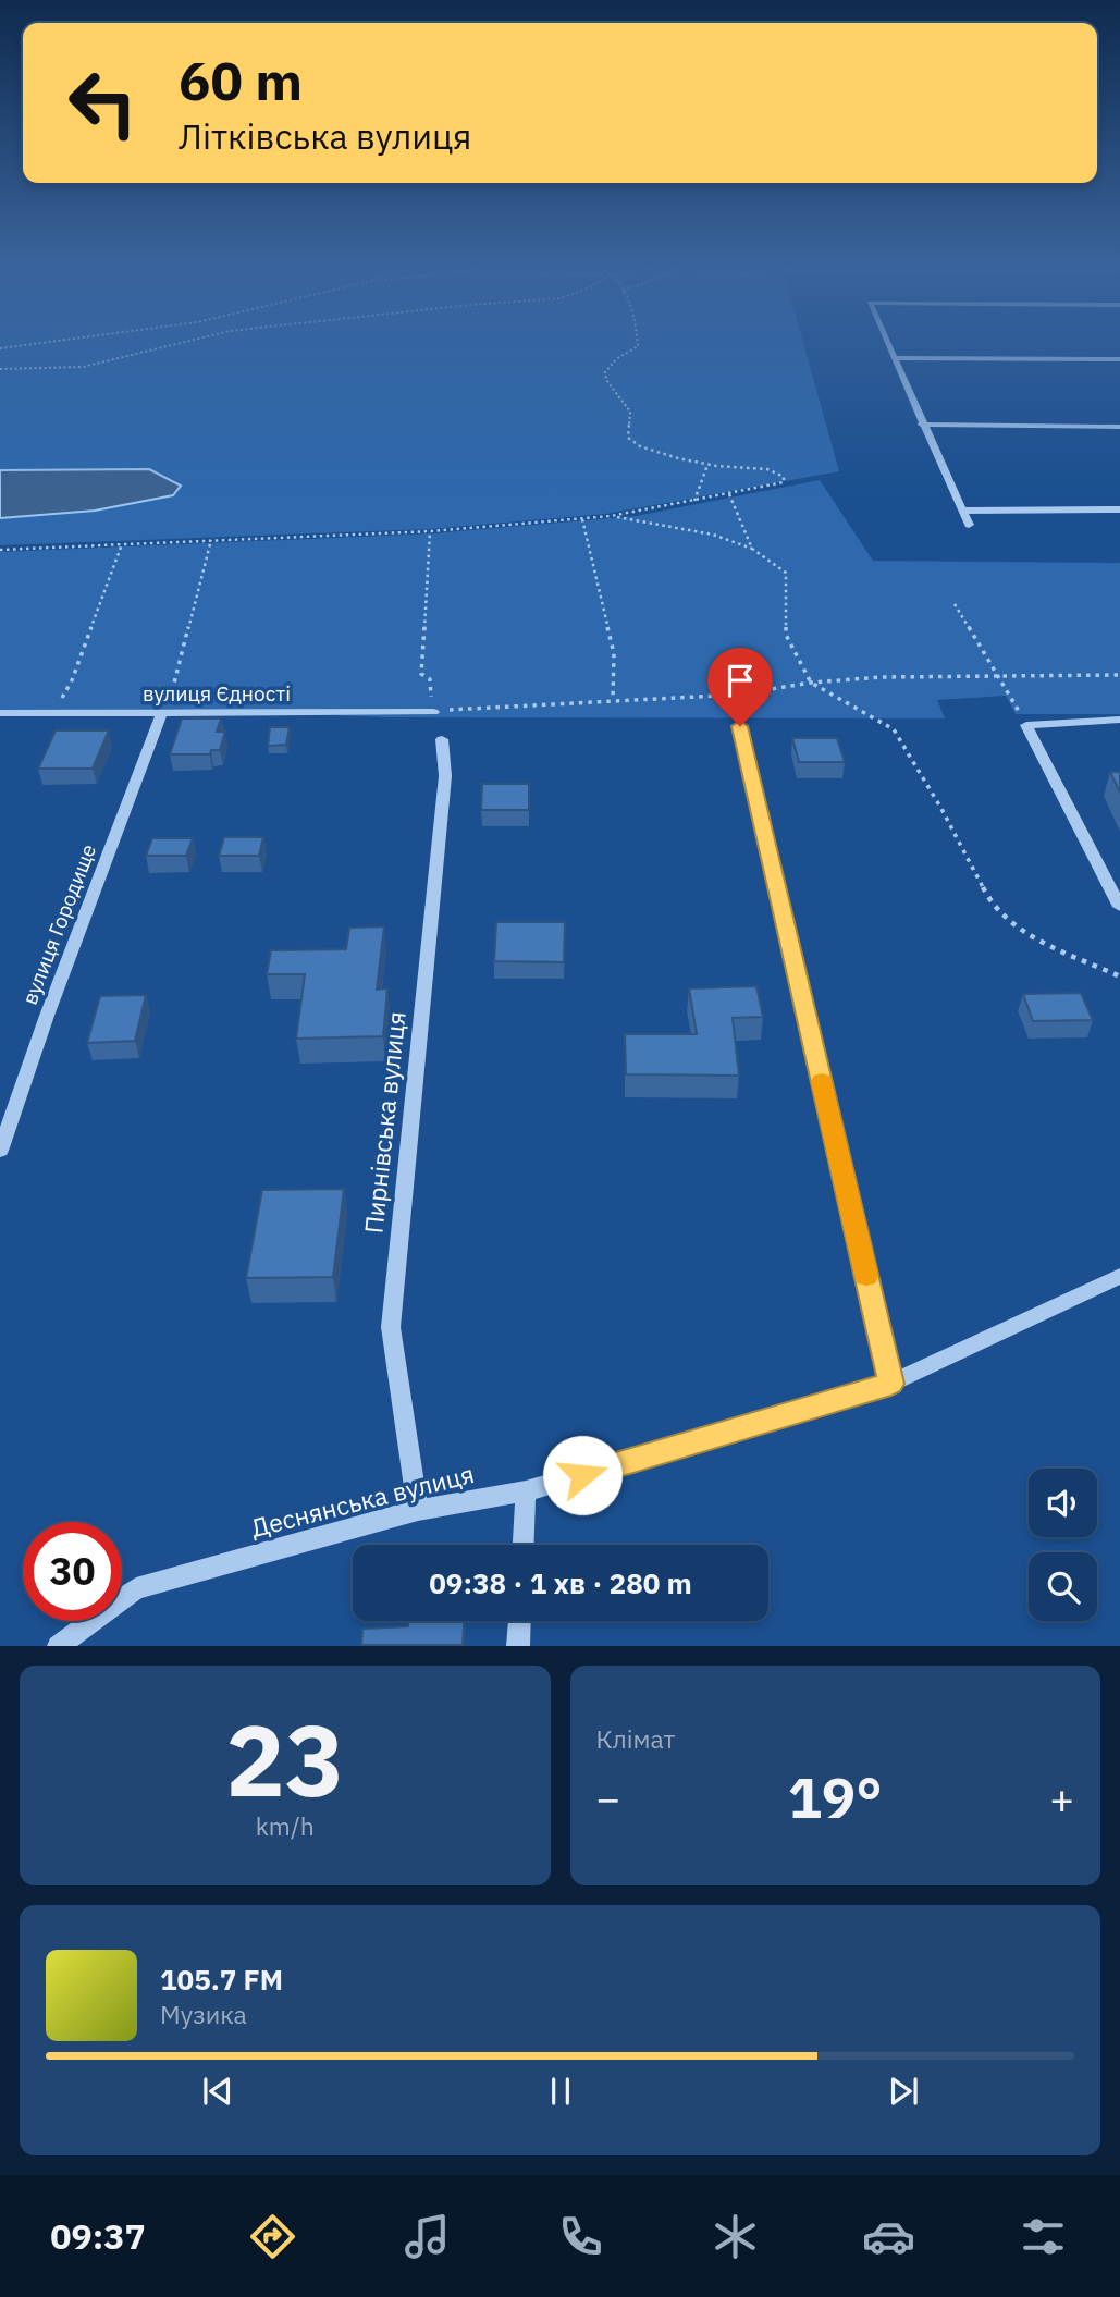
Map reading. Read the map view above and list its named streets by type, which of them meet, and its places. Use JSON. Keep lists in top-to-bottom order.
{
  "streets": {
    "street": [
      "вулиця Єдності",
      "вулиця Городище",
      "Пирнівська вулиця",
      "Деснянська вулиця"
    ]
  },
  "crossings": [
    ["вулиця Єдності", "вулиця Городище"],
    ["Пирнівська вулиця", "Деснянська вулиця"]
  ],
  "page": {
    "turn": ["60 m", "Літківська вулиця"],
    "limit": "30",
    "trip": "09:38 · 1 хв · 280 m",
    "tile": [
      ["23", "km/h"],
      "Клімат"
    ],
    "heat": ["−", "19°", "+"],
    "song": ["105.7 FM", "Музика"],
    "tabs": "09:37"
  }
}
